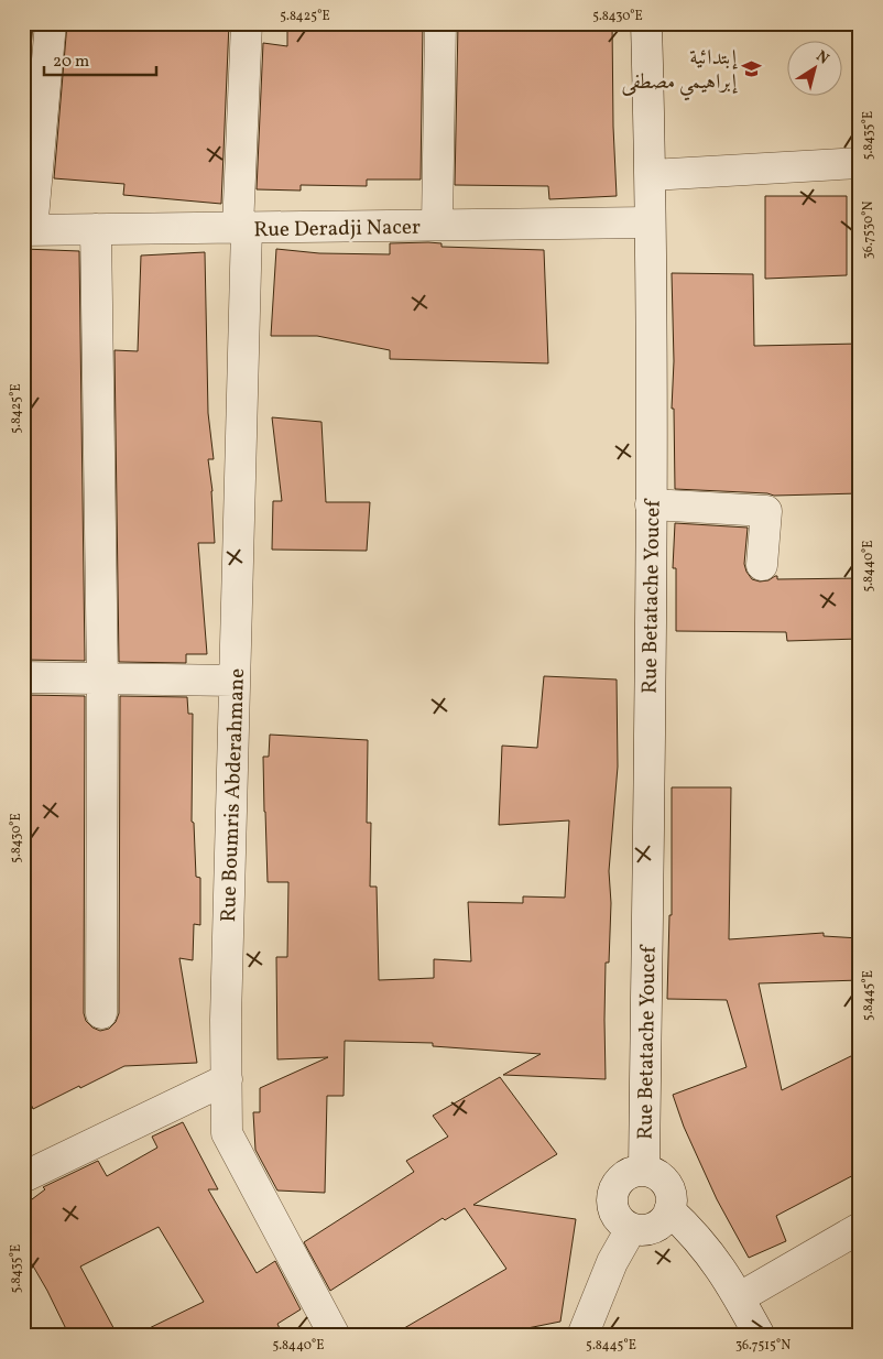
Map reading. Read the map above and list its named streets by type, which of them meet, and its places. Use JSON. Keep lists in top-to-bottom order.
{
  "streets": {
    "street": ["Rue Deradji Nacer", "Rue Betatache Youcef", "Rue Boumris Abderahmane"]
  },
  "crossings": [
    ["Rue Deradji Nacer", "Rue Betatache Youcef"],
    ["Rue Deradji Nacer", "Rue Boumris Abderahmane"]
  ],
  "places": {
    "school or university": ["إبتدائية إبراهيمي مصطفى"]
  },
  "scale_bar": "20 m",
  "north": "top right",
  "coordinates": [
    "5.8425°E",
    "5.8430°E",
    "5.8435°E",
    "36.7530°N",
    "5.8440°E",
    "5.8445°E",
    "36.7515°N"
  ]
}
